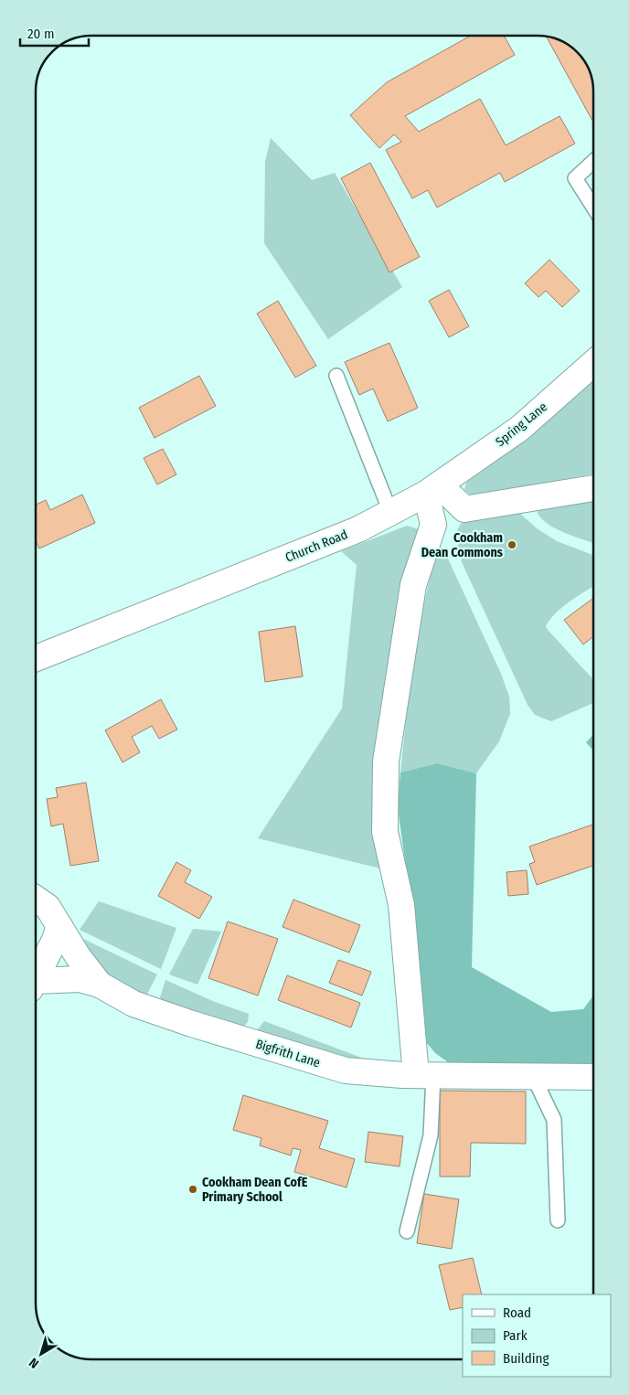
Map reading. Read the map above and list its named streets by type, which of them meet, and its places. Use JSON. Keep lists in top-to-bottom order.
{
  "streets": {
    "street": ["Spring Lane", "Church Road", "Bigfrith Lane"]
  },
  "crossings": [
    ["Spring Lane", "Church Road"]
  ],
  "places": ["Cookham Dean Commons", "Cookham Dean CofE Primary School"],
  "legend": ["Road", "Park", "Building"],
  "scale_bar": "20 m",
  "north": "bottom left"
}
